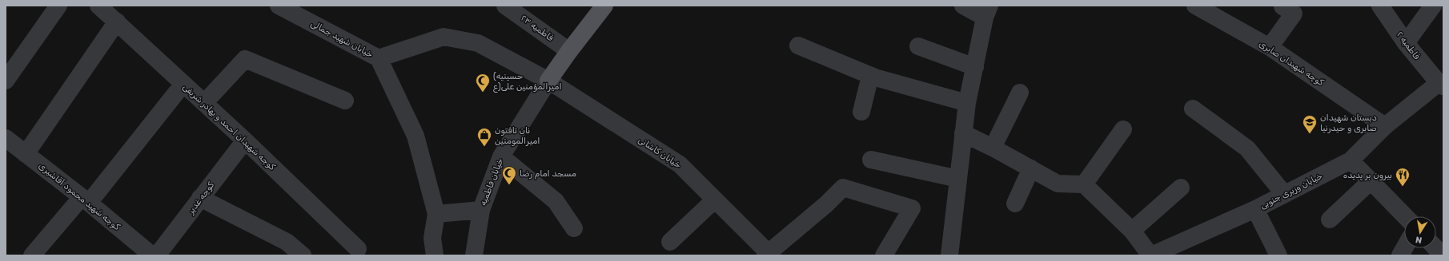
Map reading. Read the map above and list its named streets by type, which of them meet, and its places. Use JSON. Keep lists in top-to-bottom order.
{
  "streets": {
    "main road": ["خیابان فاطمیه"],
    "street": [
      "فاطمیه ۲۳",
      "خیابان شهید جمالی",
      "فاطمیه ۲",
      "کوچه شهیدان صابری",
      "کوچه شهیدان احمد و بهادر شریفی",
      "خیابان کاشانی",
      "خیابان وزیری جنوبی",
      "کوچه شهید محمود آقاشیری",
      "کوچه غدیر"
    ]
  },
  "crossings": [
    ["فاطمیه ۲۳", "خیابان فاطمیه"],
    ["خیابان شهید جمالی", "خیابان کاشانی"],
    ["خیابان شهید جمالی", "خیابان فاطمیه"],
    ["فاطمیه ۲", "خیابان وزیری جنوبی"],
    ["کوچه شهیدان صابری", "خیابان وزیری جنوبی"],
    ["کوچه شهیدان احمد و بهادر شریفی", "کوچه غدیر"],
    ["خیابان کاشانی", "خیابان فاطمیه"]
  ],
  "places": {
    "mosque": ["(حسینیه امیرالمؤمنین علی(ع", "مسجد امام رضا"],
    "school or university": ["دبستان شهیدان صابری و حیدرنیا"],
    "shop": ["نان تافتون امیرالمومنین"],
    "restaurant": ["بیرون بر پدیده"]
  },
  "north": "bottom"
}
